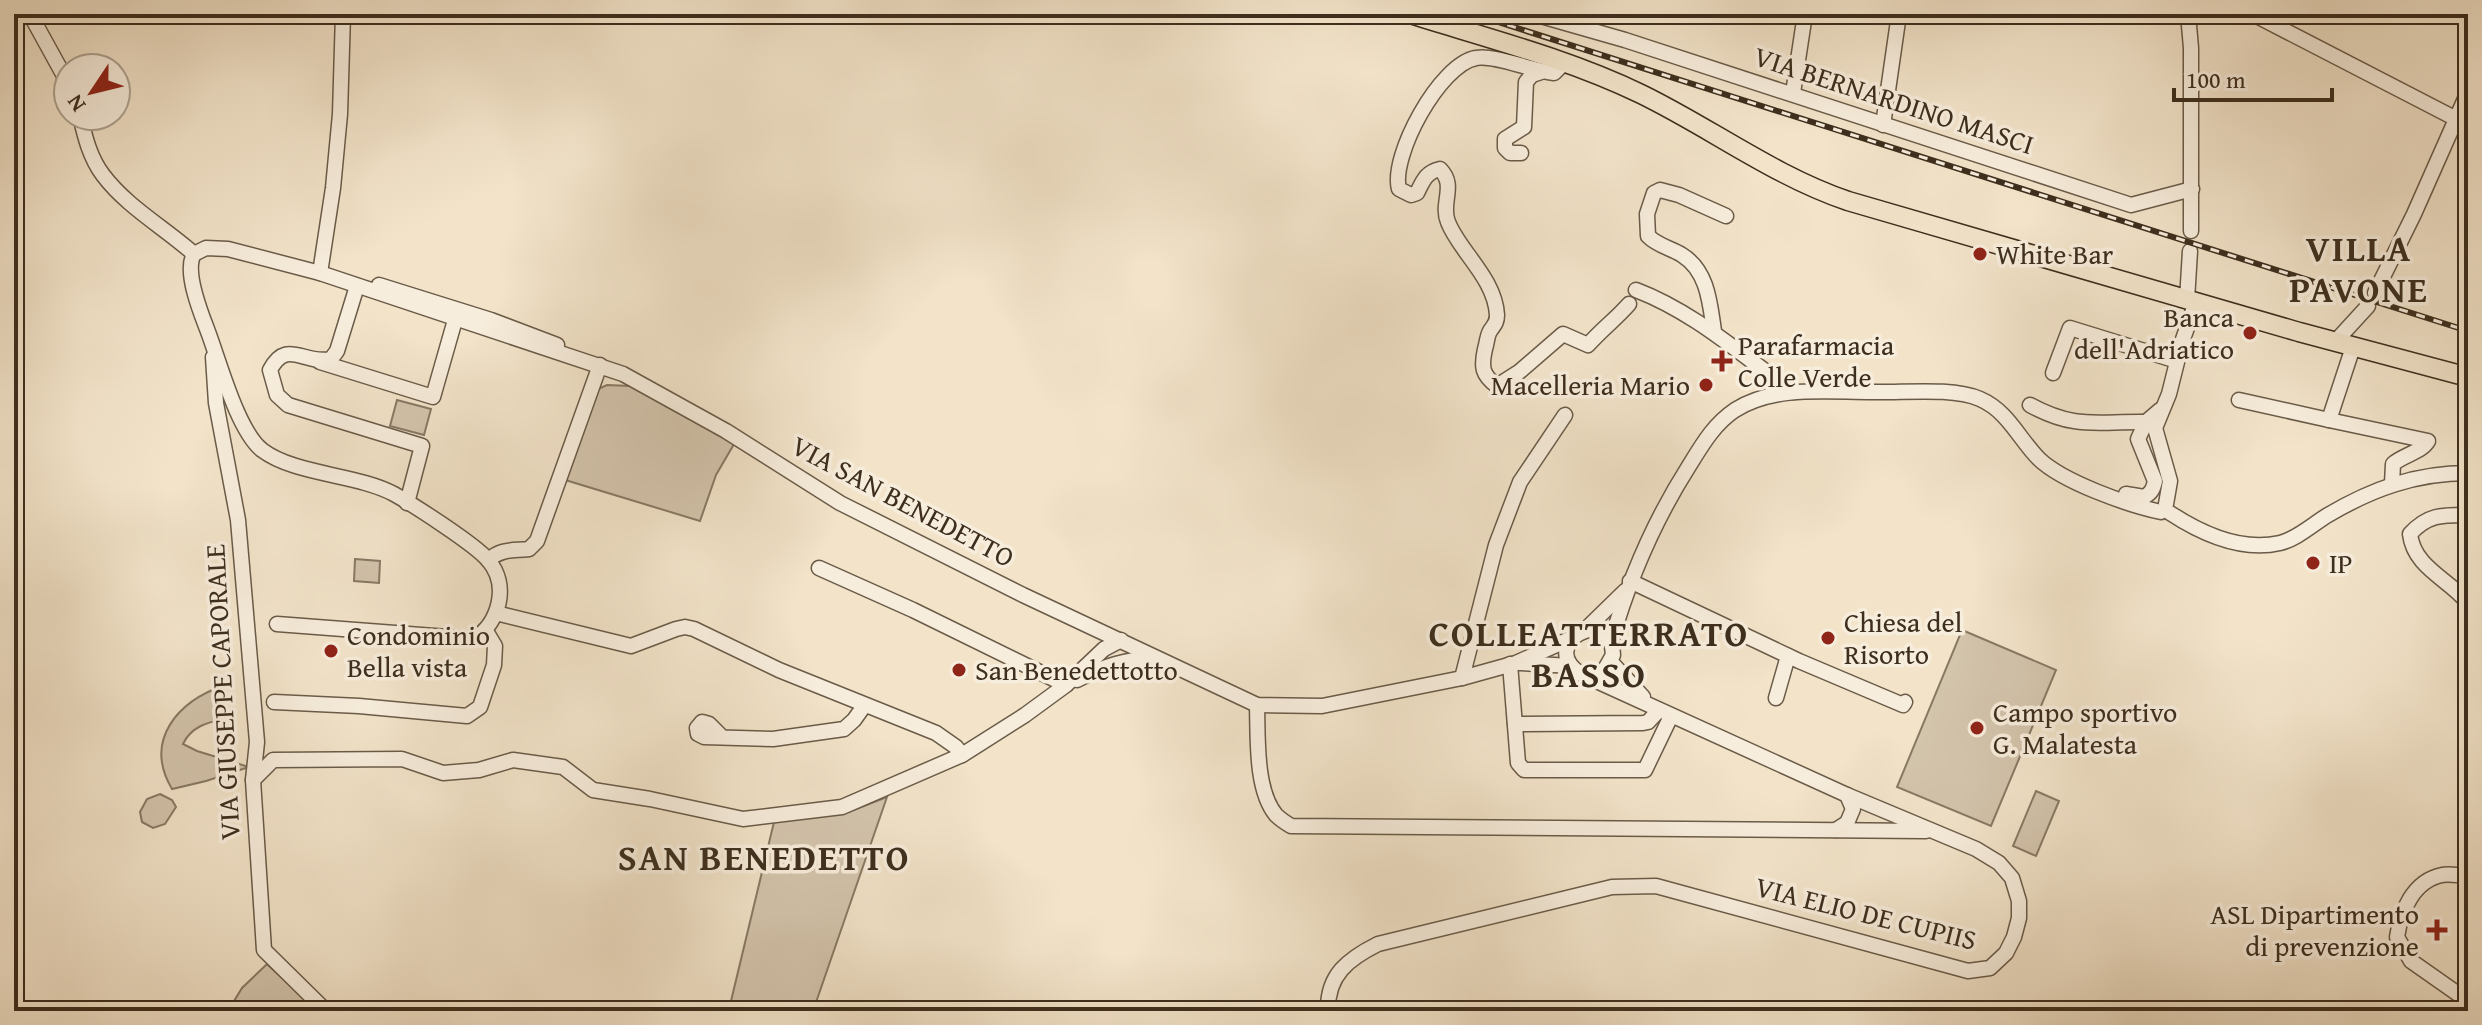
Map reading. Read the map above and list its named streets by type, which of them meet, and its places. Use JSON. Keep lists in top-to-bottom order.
{
  "streets": {
    "street": [
      "VIA BERNARDINO MASCI",
      "VIA SAN BENEDETTO",
      "VIA GIUSEPPE CAPORALE",
      "VIA ELIO DE CUPIIS"
    ]
  },
  "districts": ["VILLA PAVONE", "COLLEATTERRATO BASSO", "SAN BENEDETTO"],
  "places": {
    "other": [
      "White Bar",
      "Banca dell'Adriatico",
      "Macelleria Mario",
      "IP",
      "Chiesa del Risorto",
      "Condominio Bella vista",
      "San Benedettotto",
      "Campo sportivo G. Malatesta"
    ],
    "health": ["Parafarmacia Colle Verde", "ASL Dipartimento di prevenzione"]
  },
  "scale_bar": "100 m",
  "north": "bottom left"
}
